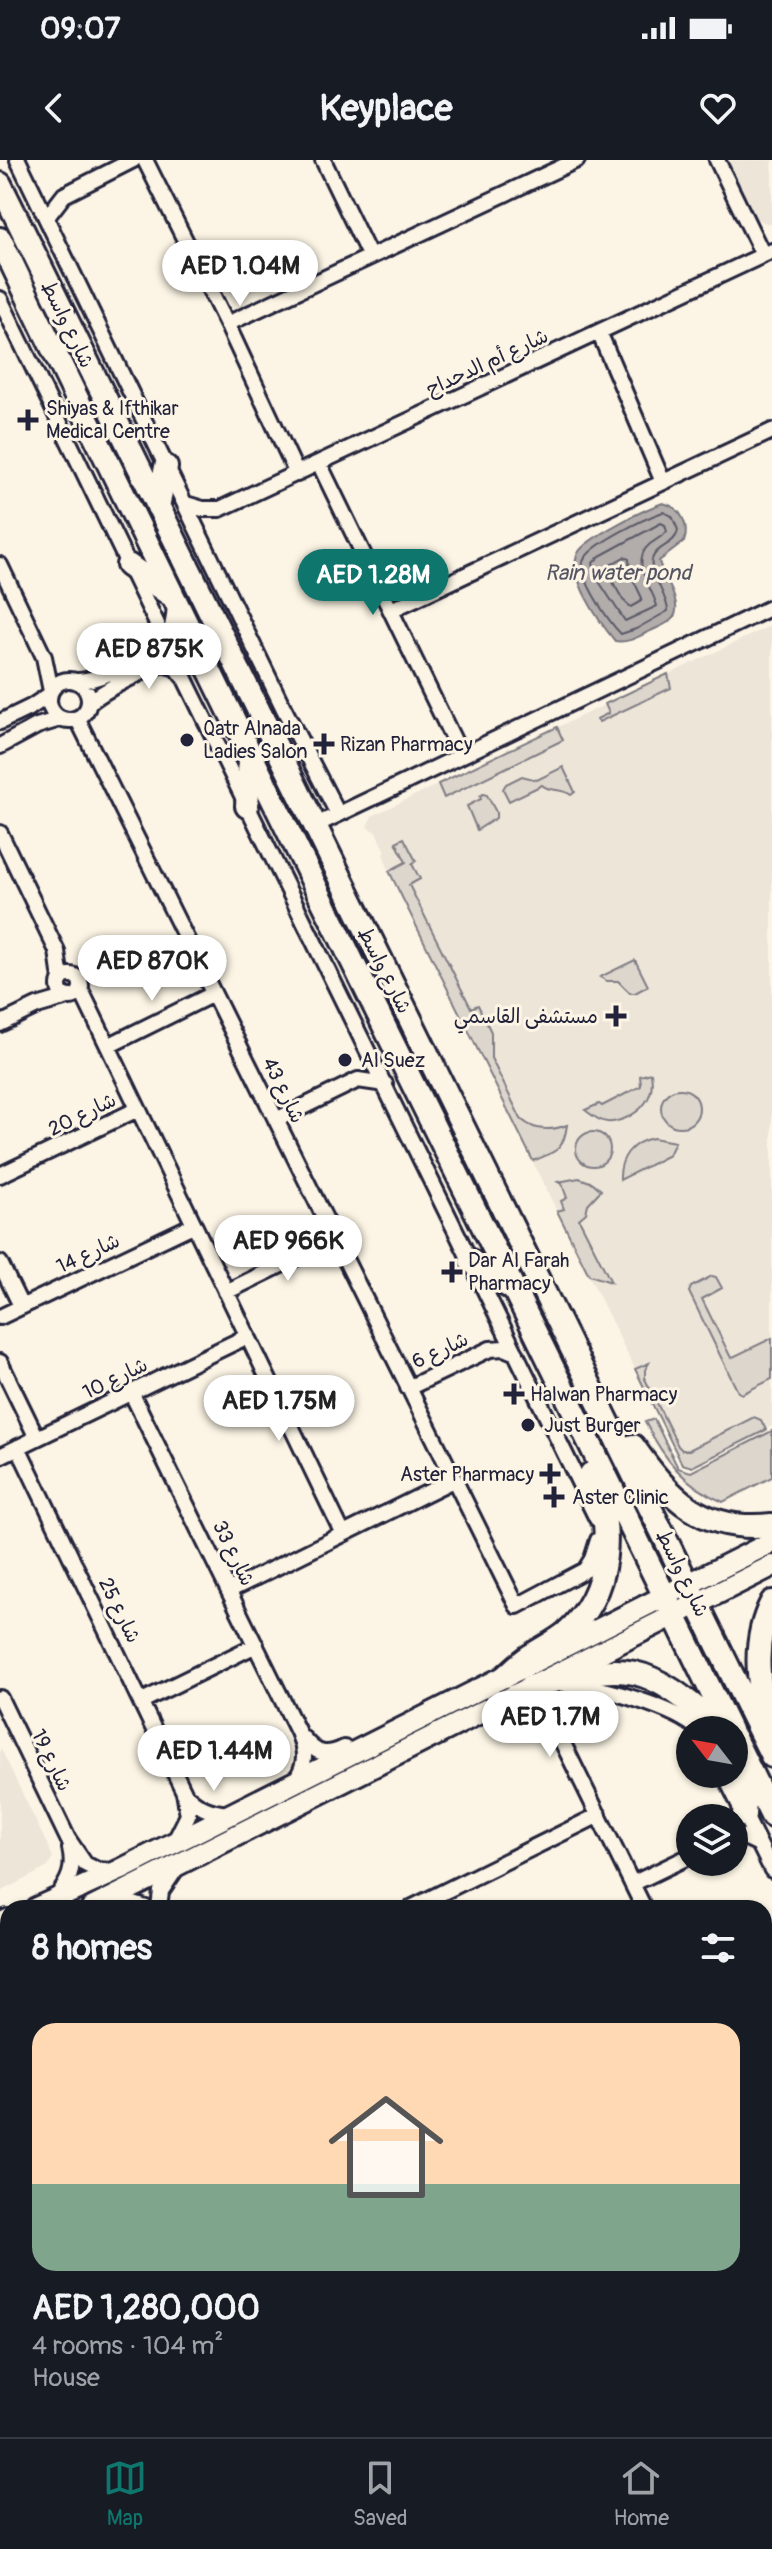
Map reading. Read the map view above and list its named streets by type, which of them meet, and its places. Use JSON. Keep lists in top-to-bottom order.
{
  "streets": {
    "main road": ["شارع واسط"],
    "street": [
      "شارع أم الدحداح",
      "شارع 43",
      "شارع 20",
      "شارع 14",
      "شارع 6",
      "شارع 10",
      "شارع 33",
      "شارع 25",
      "شارع 19"
    ]
  },
  "crossings": [
    ["شارع 43", "شارع 6"],
    ["شارع 10", "شارع 33"],
    ["شارع 10", "شارع 25"]
  ],
  "water": ["Rain water pond"],
  "places": {
    "health": [
      "Shiyas & Ifthikar Medical Centre",
      "Rizan Pharmacy",
      "مستشفى القاسمي",
      "Dar Al Farah Pharmacy",
      "Halwan Pharmacy",
      "Aster Pharmacy",
      "Aster Clinic"
    ],
    "other": ["Qatr Alnada Ladies Salon", "Al Suez", "Just Burger"]
  },
  "north": "top left",
  "page": {
    "status": "09:07",
    "header": "Keyplace",
    "price": [
      "AED 1.04M",
      "AED 1.28M",
      "AED 875K",
      "AED 870K",
      "AED 966K",
      "AED 1.75M",
      "AED 1.7M",
      "AED 1.44M"
    ],
    "heading": "8 homes",
    "list": [
      {
        "name": "AED 1,280,000",
        "note": "4 rooms · 104 m² · House"
      }
    ],
    "tabs": ["Map", "Saved", "Home"]
  }
}
